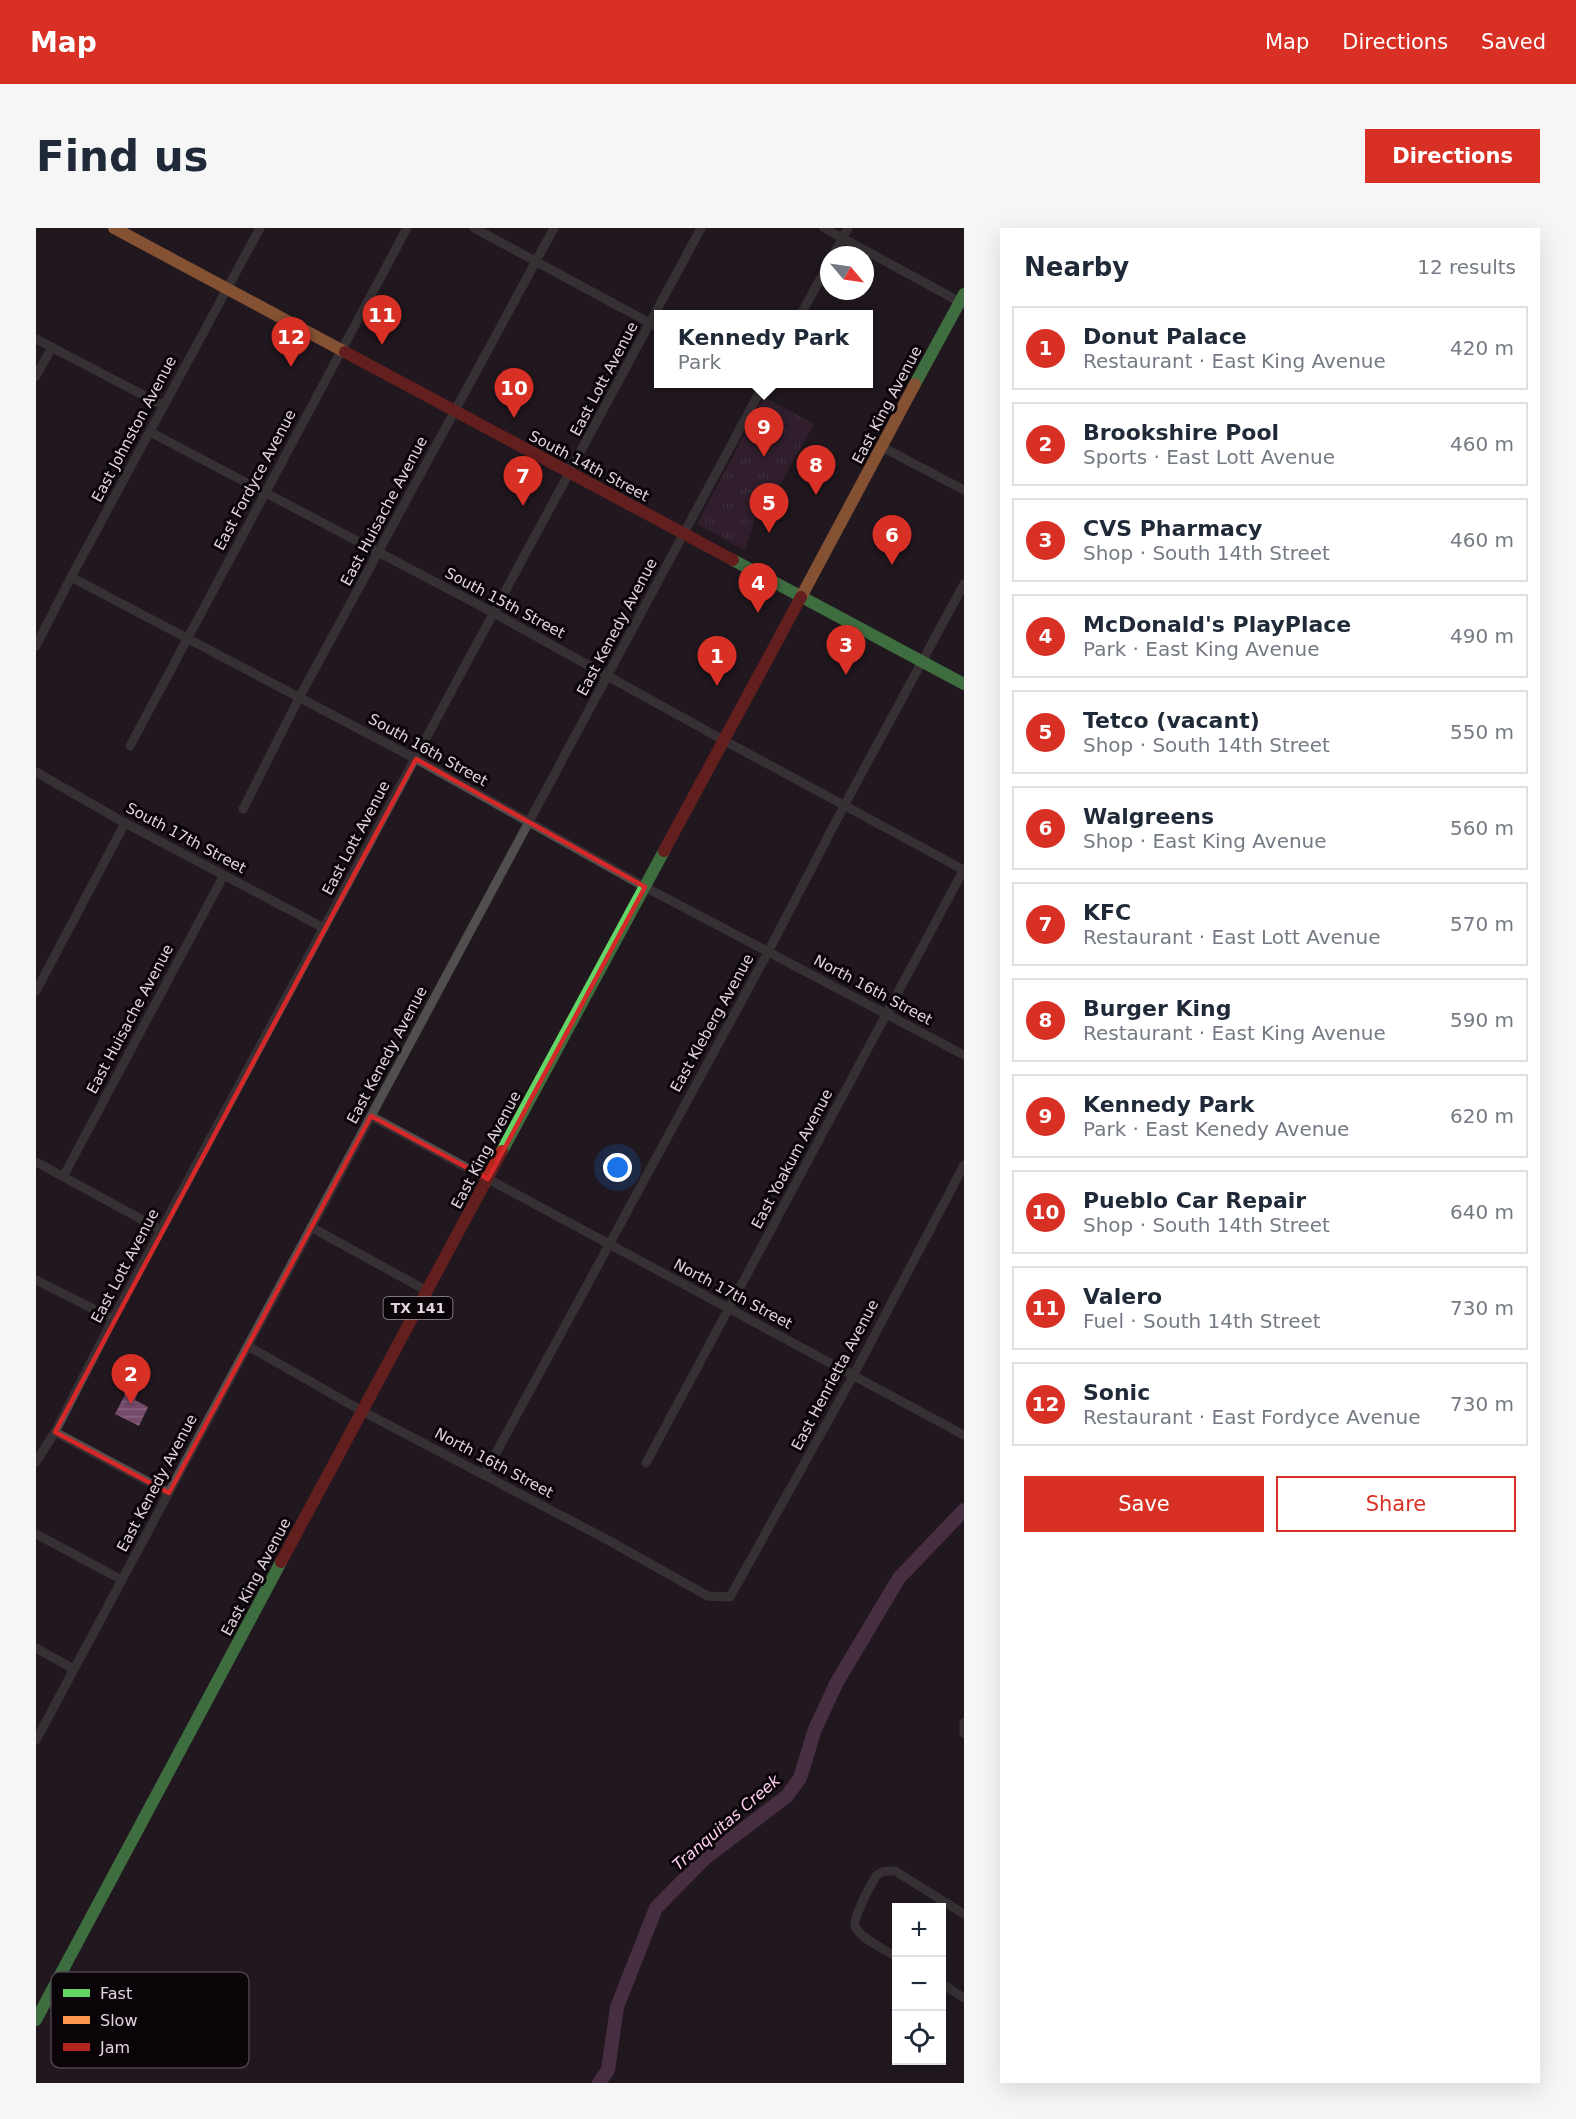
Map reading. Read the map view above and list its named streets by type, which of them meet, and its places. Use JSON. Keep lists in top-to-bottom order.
{
  "streets": {
    "main road": ["East King Avenue", "South 14th Street", "TX 141"],
    "street": [
      "East Lott Avenue",
      "East Johnston Avenue",
      "East Fordyce Avenue",
      "East Huisache Avenue",
      "South 15th Street",
      "East Kenedy Avenue",
      "South 16th Street",
      "South 17th Street",
      "North 16th Street",
      "East Kleberg Avenue",
      "East Yoakum Avenue",
      "North 17th Street",
      "East Henrietta Avenue"
    ]
  },
  "crossings": [
    ["East Lott Avenue", "South 14th Street"],
    ["East Lott Avenue", "South 15th Street"],
    ["East Lott Avenue", "South 16th Street"],
    ["East Lott Avenue", "South 17th Street"],
    ["East King Avenue", "South 14th Street"],
    ["East King Avenue", "South 15th Street"],
    ["East King Avenue", "South 16th Street"],
    ["East King Avenue", "North 16th Street"],
    ["East King Avenue", "North 17th Street"],
    ["East Johnston Avenue", "South 14th Street"],
    ["East Johnston Avenue", "South 15th Street"],
    ["East Johnston Avenue", "South 16th Street"],
    ["South 14th Street", "East Fordyce Avenue"],
    ["South 14th Street", "East Huisache Avenue"],
    ["South 14th Street", "East Kenedy Avenue"],
    ["South 14th Street", "East Kleberg Avenue"],
    ["East Fordyce Avenue", "South 15th Street"],
    ["East Fordyce Avenue", "South 16th Street"],
    ["East Huisache Avenue", "South 15th Street"],
    ["East Huisache Avenue", "South 16th Street"],
    ["East Huisache Avenue", "South 17th Street"],
    ["South 15th Street", "East Kenedy Avenue"],
    ["South 15th Street", "East Kleberg Avenue"],
    ["South 15th Street", "East Yoakum Avenue"],
    ["East Kenedy Avenue", "South 16th Street"],
    ["East Kenedy Avenue", "North 16th Street"],
    ["South 16th Street", "North 16th Street"],
    ["South 16th Street", "East Kleberg Avenue"],
    ["North 16th Street", "East Kleberg Avenue"],
    ["North 16th Street", "East Yoakum Avenue"],
    ["North 16th Street", "East Henrietta Avenue"],
    ["East Kleberg Avenue", "North 17th Street"],
    ["East Yoakum Avenue", "North 17th Street"],
    ["North 17th Street", "East Henrietta Avenue"]
  ],
  "water": ["Tranquitas Creek"],
  "legend": ["Fast", "Slow", "Jam"],
  "north": "bottom right",
  "page": {
    "header": "Map",
    "nav": ["Map", "Directions", "Saved"],
    "buttons": [
      "Directions",
      ["Save", "Share"]
    ],
    "title": "Find us",
    "heading": ["Nearby", "12 results"],
    "pins": [
      "11",
      "12",
      "10",
      "9",
      "8",
      "7",
      "5",
      "6",
      "4",
      "3",
      "1",
      "2"
    ],
    "list": [
      {
        "mark": "1",
        "name": "Donut Palace",
        "note": "Restaurant · East King Avenue",
        "value": "420 m"
      },
      {
        "mark": "2",
        "name": "Brookshire Pool",
        "note": "Sports · East Lott Avenue",
        "value": "460 m"
      },
      {
        "mark": "3",
        "name": "CVS Pharmacy",
        "note": "Shop · South 14th Street",
        "value": "460 m"
      },
      {
        "mark": "4",
        "name": "McDonald's PlayPlace",
        "note": "Park · East King Avenue",
        "value": "490 m"
      },
      {
        "mark": "5",
        "name": "Tetco (vacant)",
        "note": "Shop · South 14th Street",
        "value": "550 m"
      },
      {
        "mark": "6",
        "name": "Walgreens",
        "note": "Shop · East King Avenue",
        "value": "560 m"
      },
      {
        "mark": "7",
        "name": "KFC",
        "note": "Restaurant · East Lott Avenue",
        "value": "570 m"
      },
      {
        "mark": "8",
        "name": "Burger King",
        "note": "Restaurant · East King Avenue",
        "value": "590 m"
      },
      {
        "mark": "9",
        "name": "Kennedy Park",
        "note": "Park · East Kenedy Avenue",
        "value": "620 m"
      },
      {
        "mark": "10",
        "name": "Pueblo Car Repair",
        "note": "Shop · South 14th Street",
        "value": "640 m"
      },
      {
        "mark": "11",
        "name": "Valero",
        "note": "Fuel · South 14th Street",
        "value": "730 m"
      },
      {
        "mark": "12",
        "name": "Sonic",
        "note": "Restaurant · East Fordyce Avenue",
        "value": "730 m"
      }
    ],
    "popup": ["Kennedy Park", "Park"],
    "map_buttons": ["+", "−"]
  }
}
